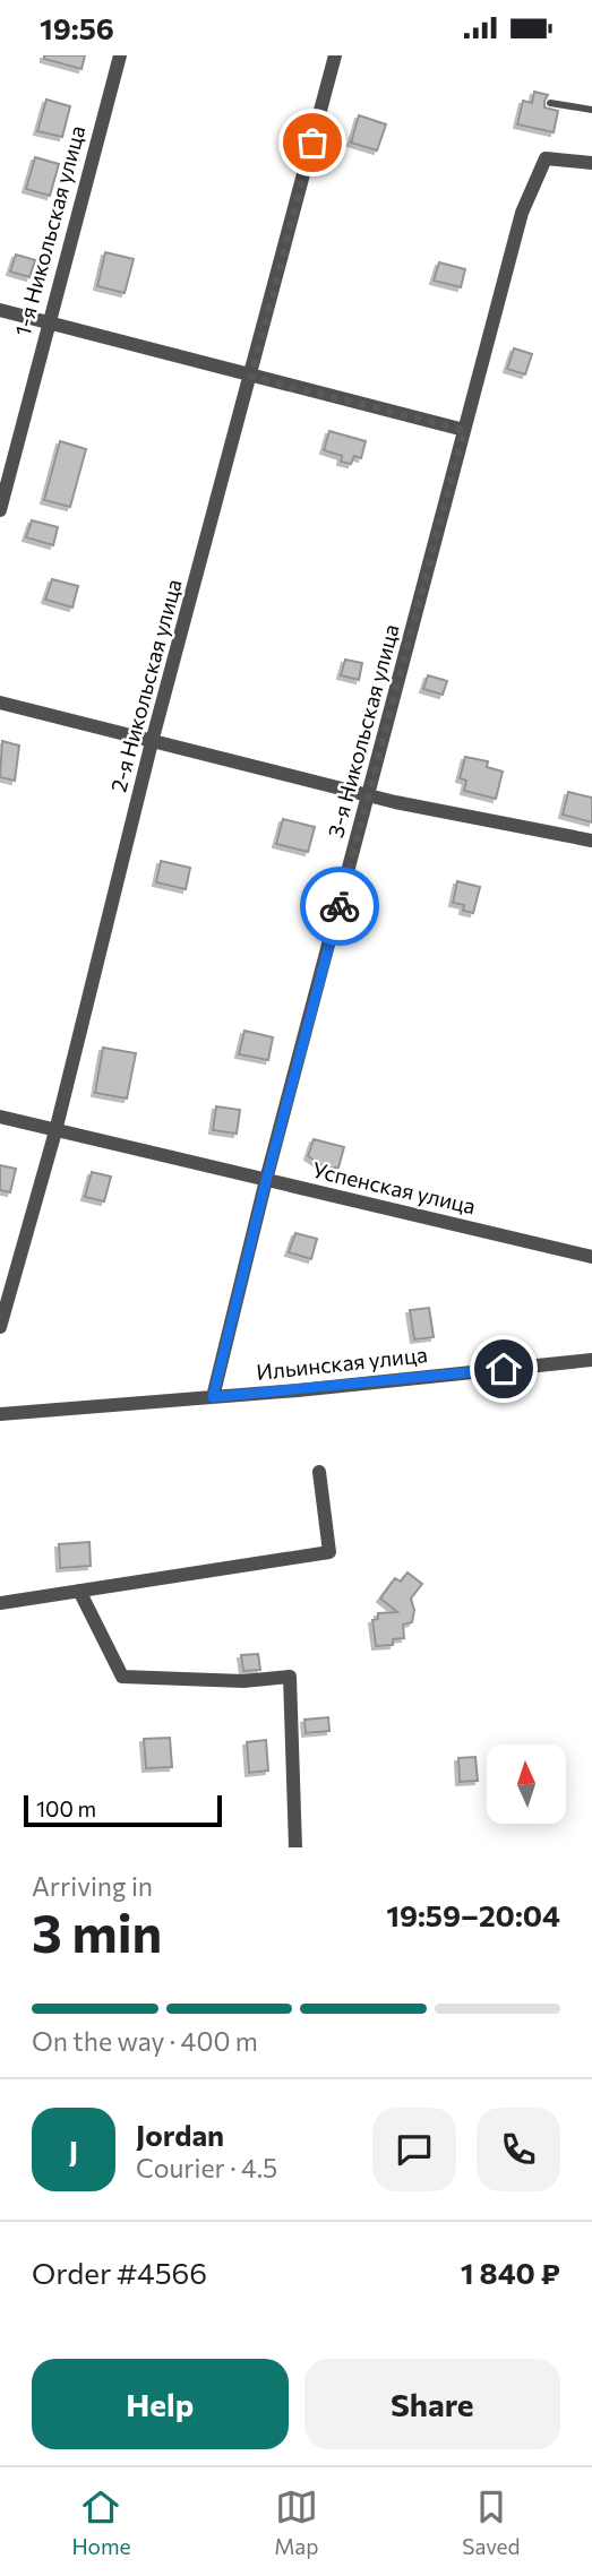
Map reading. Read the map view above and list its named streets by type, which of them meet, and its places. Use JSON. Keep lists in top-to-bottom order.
{
  "streets": {
    "street": [
      "1-я Никольская улица",
      "2-я Никольская улица",
      "3-я Никольская улица",
      "Успенская улица",
      "Ильинская улица"
    ]
  },
  "crossings": [
    ["2-я Никольская улица", "Успенская улица"],
    ["3-я Никольская улица", "Успенская улица"],
    ["3-я Никольская улица", "Ильинская улица"]
  ],
  "scale_bar": "100 m",
  "north": "top",
  "page": {
    "status": "19:56",
    "scale": "100 m",
    "heading": ["3 min", "Arriving in", "19:59–20:04"],
    "panel": [
      "Jordan",
      "Courier · 4.5",
      "Order #4566",
      "1 840 ₽"
    ],
    "bar": "On the way · 400 m",
    "round": "J",
    "buttons": ["Help", "Share"],
    "tabs": ["Home", "Map", "Saved"]
  }
}
